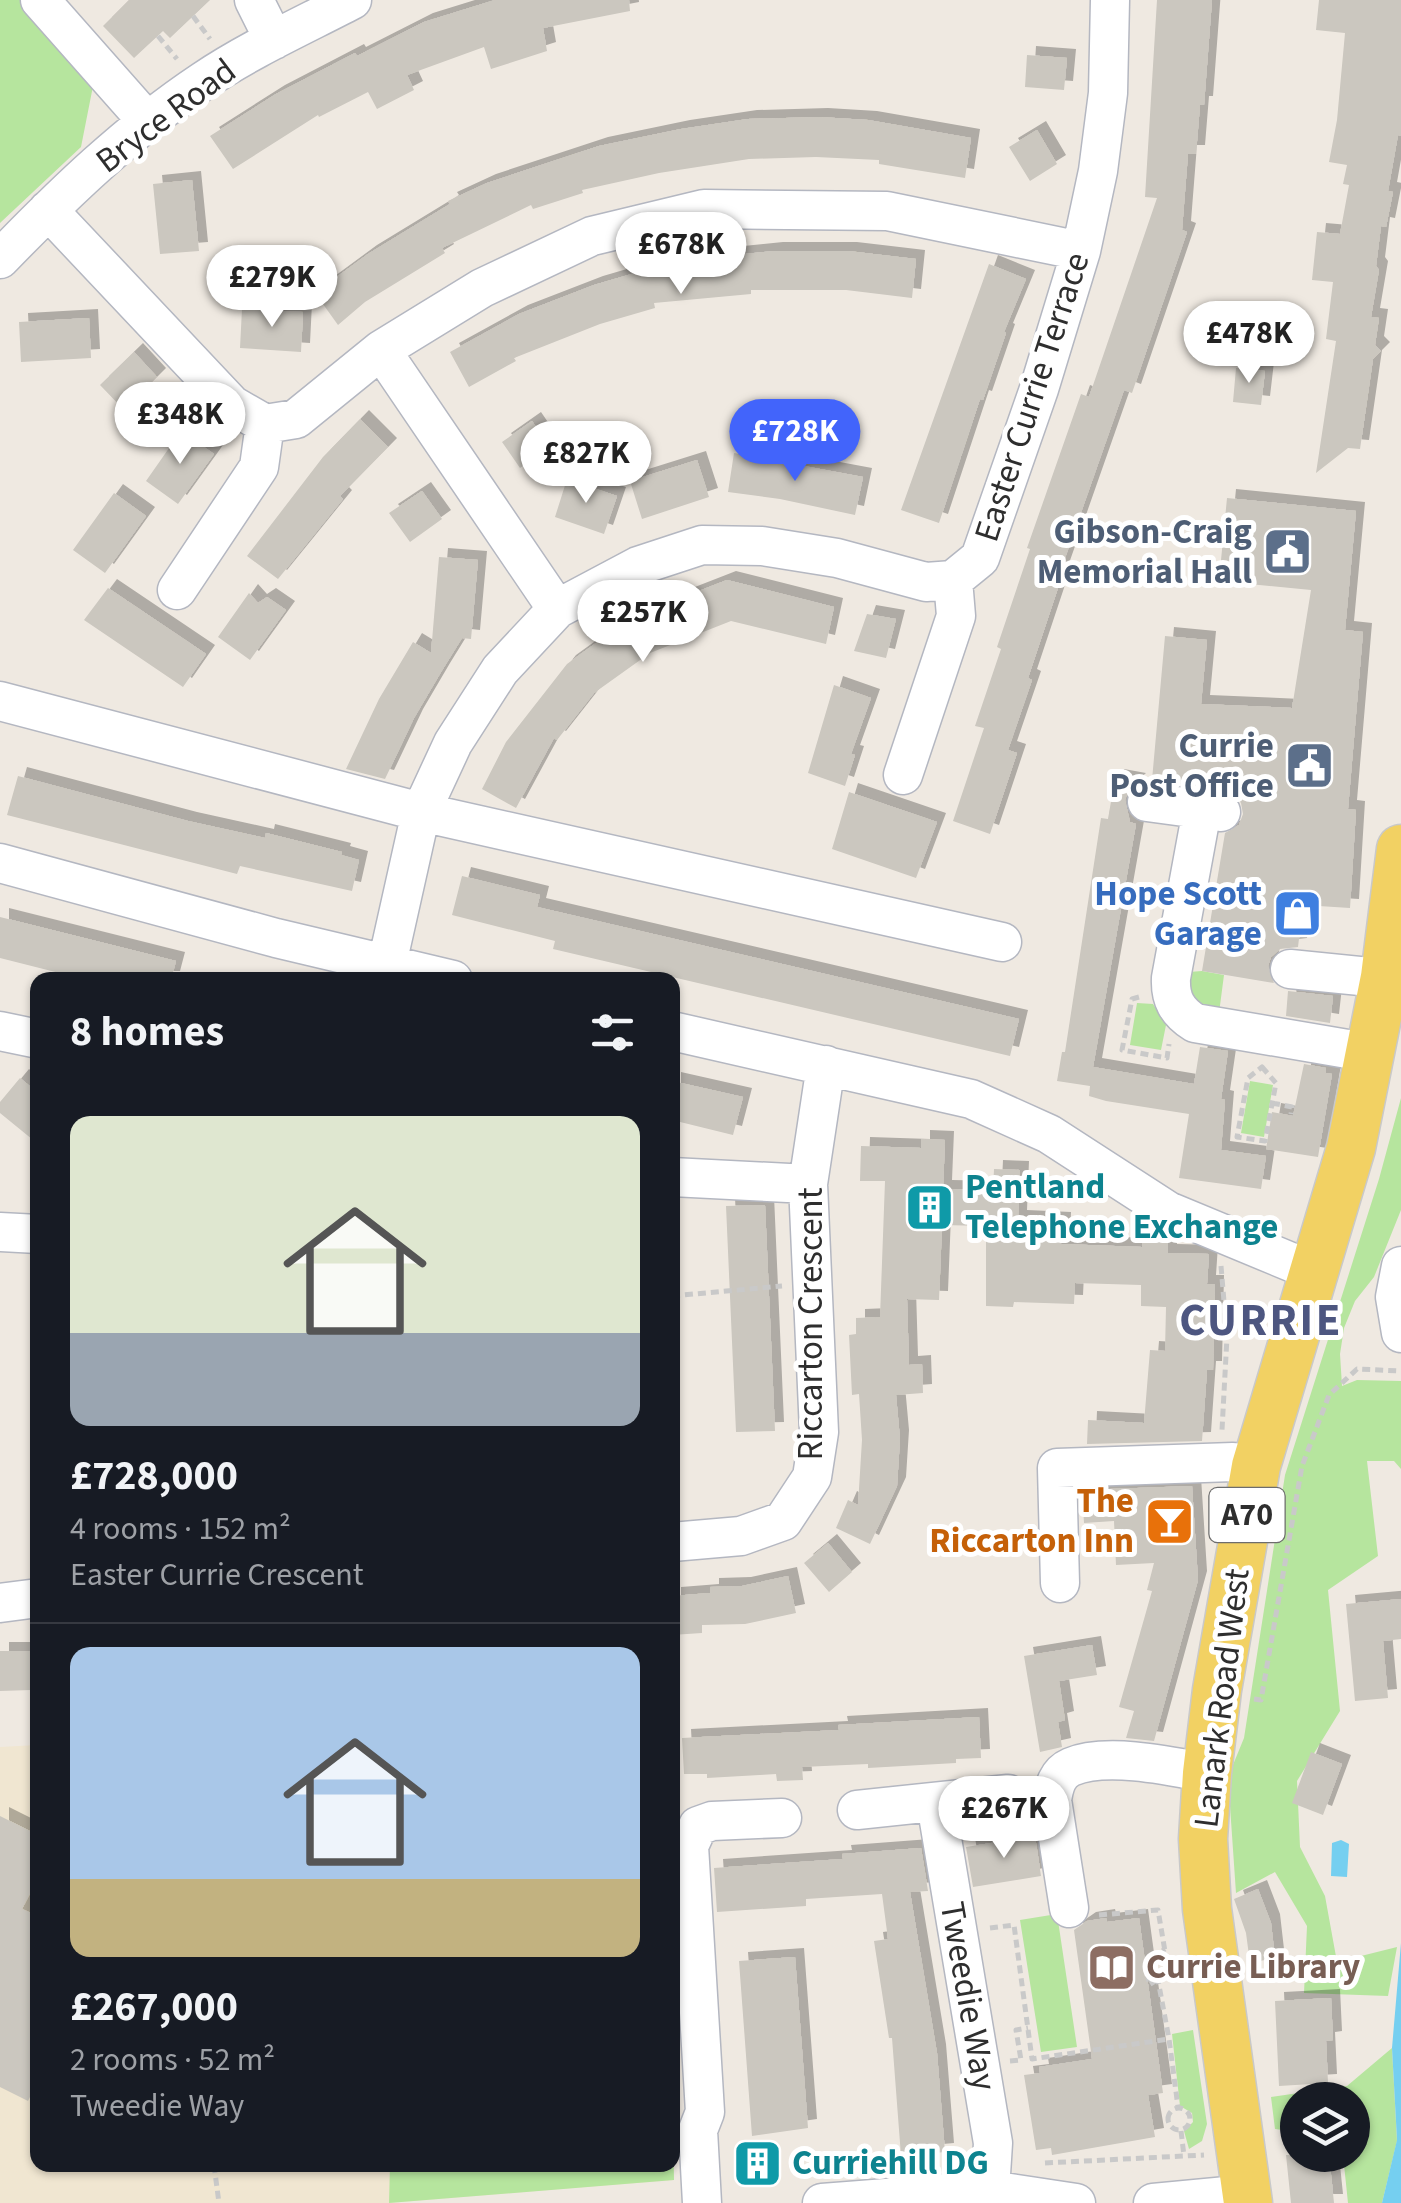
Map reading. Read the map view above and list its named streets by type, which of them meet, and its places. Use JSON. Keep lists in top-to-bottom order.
{
  "streets": {
    "main road": ["A70", "Lanark Road West"],
    "street": [
      "Bryce Road",
      "Easter Currie Terrace",
      "Riccarton Crescent",
      "Tweedie Way"
    ]
  },
  "districts": ["CURRIE"],
  "places": {
    "public building": ["Gibson-Craig Memorial Hall", "Currie Post Office"],
    "shop": ["Hope Scott Garage"],
    "building": ["Pentland Telephone Exchange", "Curriehill DG"],
    "bar": ["The Riccarton Inn"],
    "library": ["Currie Library"]
  },
  "page": {
    "price": [
      "£678K",
      "£279K",
      "£478K",
      "£348K",
      "£728K",
      "£827K",
      "£257K",
      "£267K"
    ],
    "heading": "8 homes",
    "list": [
      {
        "name": "£728,000",
        "note": "4 rooms · 152 m² · Easter Currie Crescent"
      },
      {
        "name": "£267,000",
        "note": "2 rooms · 52 m² · Tweedie Way"
      }
    ]
  }
}
